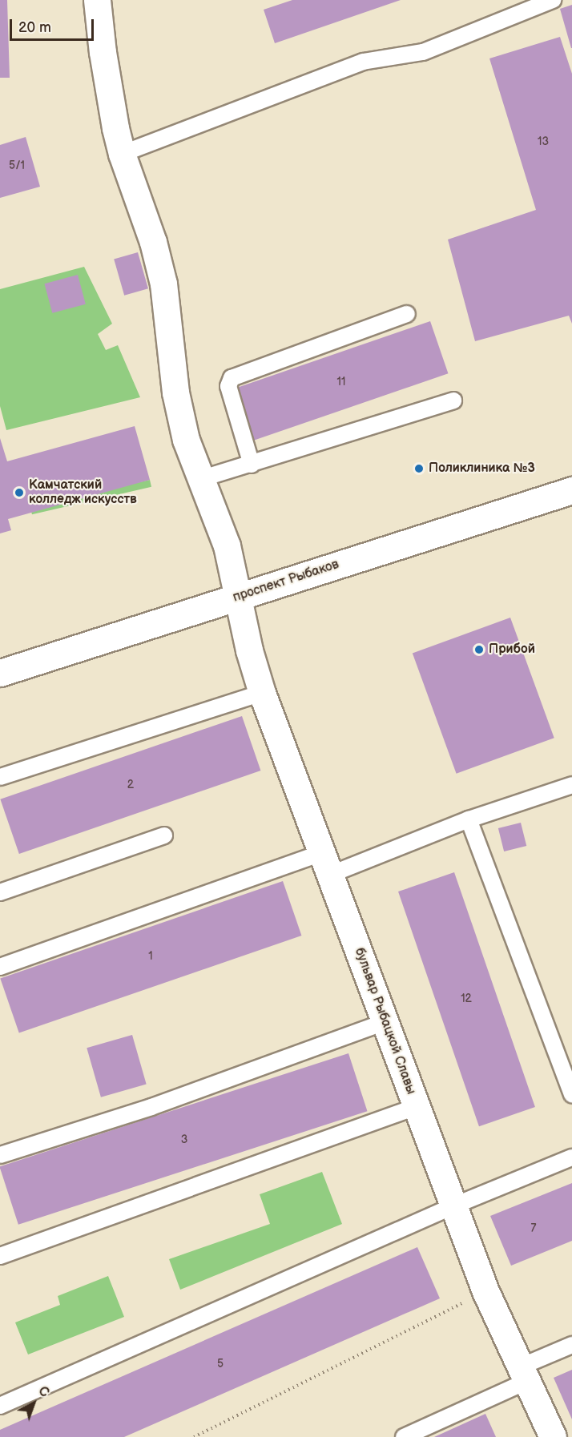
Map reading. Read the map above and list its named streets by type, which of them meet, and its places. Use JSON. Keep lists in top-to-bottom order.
{
  "streets": {
    "street": ["проспект Рыбаков", "бульвар Рыбацкой Славы"]
  },
  "crossings": [
    ["проспект Рыбаков", "бульвар Рыбацкой Славы"]
  ],
  "places": ["Поликлиника №3", "Камчатский колледж искусств", "Прибой"],
  "house_numbers": [
    "13",
    "5/1",
    "11",
    "2",
    "1",
    "12",
    "3",
    "7",
    "5"
  ],
  "scale_bar": "20 m",
  "north": "top right"
}
